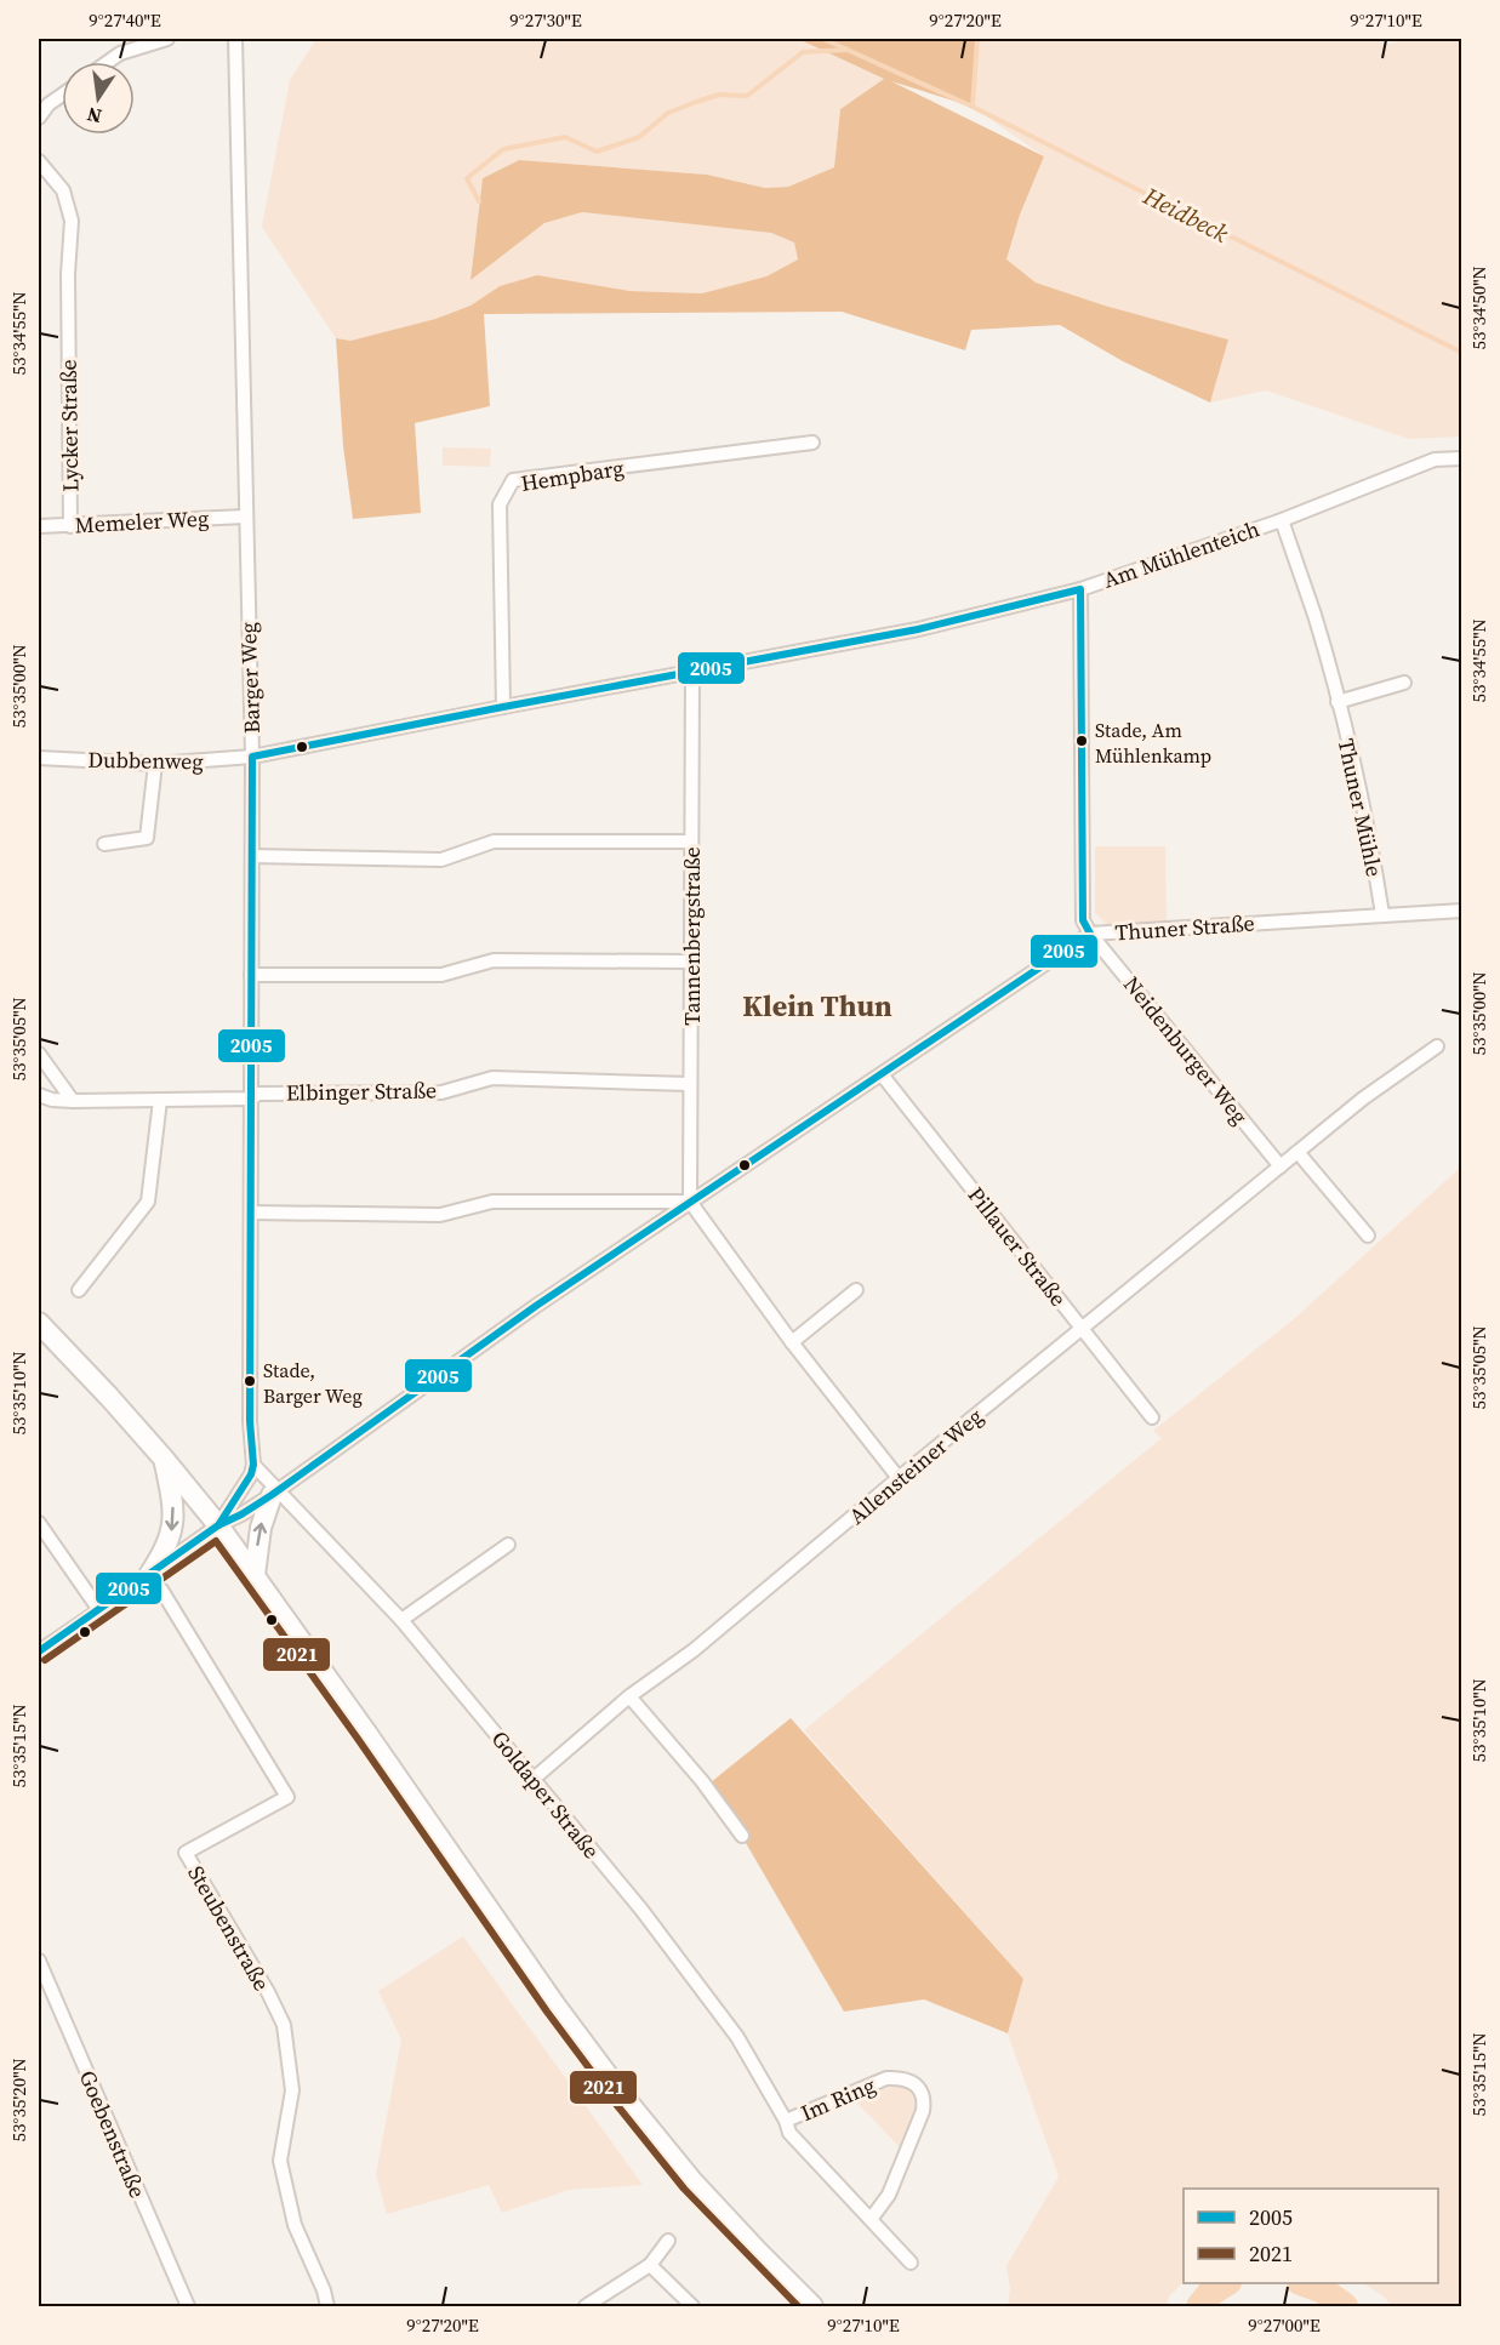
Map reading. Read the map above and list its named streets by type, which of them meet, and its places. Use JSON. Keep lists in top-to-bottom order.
{
  "streets": {
    "street": [
      "Lycker Straße",
      "Hempbarg",
      "Memeler Weg",
      "Am Mühlenteich",
      "Barger Weg",
      "Dubbenweg",
      "Thuner Mühle",
      "Thuner Straße",
      "Tannenbergstraße",
      "Neidenburger Weg",
      "Elbinger Straße",
      "Pillauer Straße",
      "Allensteiner Weg",
      "Goldaper Straße",
      "Steubenstraße",
      "Im Ring",
      "Goebenstraße"
    ]
  },
  "crossings": [
    ["Lycker Straße", "Memeler Weg"],
    ["Hempbarg", "Am Mühlenteich"],
    ["Memeler Weg", "Barger Weg"],
    ["Am Mühlenteich", "Barger Weg"],
    ["Am Mühlenteich", "Dubbenweg"],
    ["Am Mühlenteich", "Thuner Mühle"],
    ["Am Mühlenteich", "Tannenbergstraße"],
    ["Barger Weg", "Dubbenweg"],
    ["Barger Weg", "Elbinger Straße"],
    ["Barger Weg", "Goldaper Straße"],
    ["Thuner Mühle", "Thuner Straße"],
    ["Thuner Straße", "Tannenbergstraße"],
    ["Thuner Straße", "Neidenburger Weg"],
    ["Thuner Straße", "Pillauer Straße"],
    ["Thuner Straße", "Goldaper Straße"],
    ["Thuner Straße", "Steubenstraße"],
    ["Tannenbergstraße", "Elbinger Straße"],
    ["Neidenburger Weg", "Allensteiner Weg"],
    ["Pillauer Straße", "Allensteiner Weg"],
    ["Allensteiner Weg", "Goldaper Straße"],
    ["Goldaper Straße", "Im Ring"]
  ],
  "districts": ["Klein Thun"],
  "water": ["Heidbeck"],
  "places": ["Stade, Am Mühlenkamp", "Stade, Barger Weg"],
  "lines": ["transit line 2005", "transit line 2021"],
  "legend": ["2005", "2021"],
  "north": "bottom",
  "coordinates": [
    "9°27'40\"E",
    "9°27'30\"E",
    "9°27'20\"E",
    "9°27'10\"E",
    "53°34'50\"N",
    "53°34'55\"N",
    "53°35'00\"N",
    "53°35'05\"N",
    "53°35'10\"N",
    "53°35'15\"N",
    "53°35'20\"N",
    "9°27'00\"E"
  ]
}
